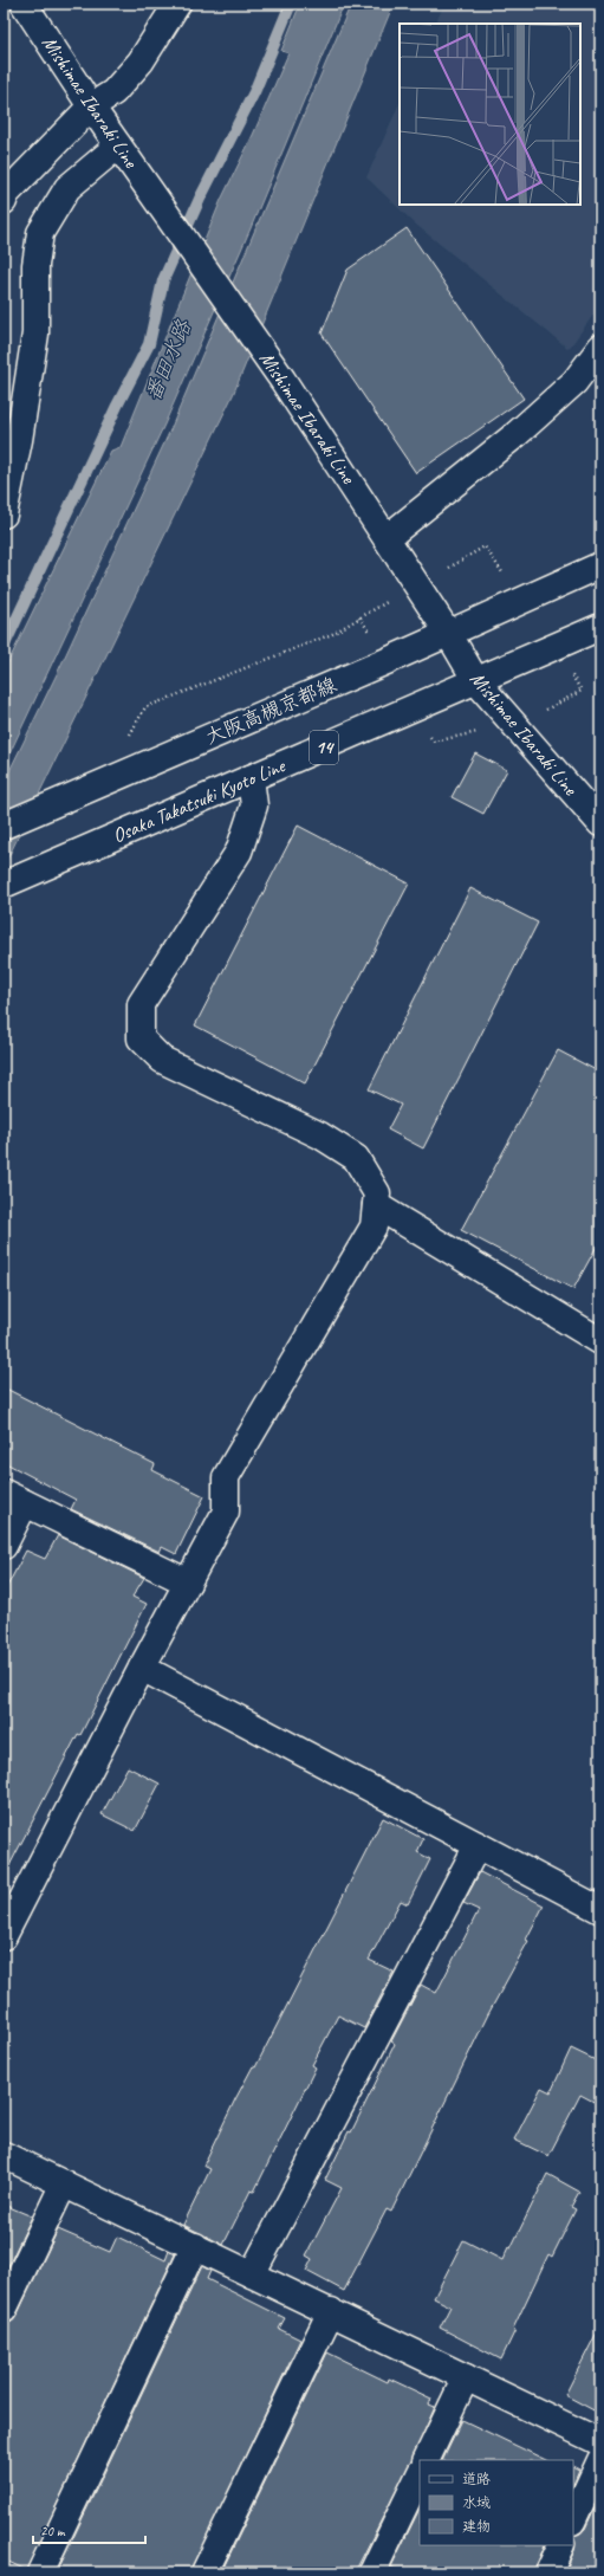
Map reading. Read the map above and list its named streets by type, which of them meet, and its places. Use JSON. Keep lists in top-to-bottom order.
{
  "streets": {
    "street": [
      "Mishimae Ibaraki Line",
      "大阪高槻京都線",
      "14",
      "Osaka Takatsuki Kyoto Line"
    ]
  },
  "crossings": [
    ["Mishimae Ibaraki Line", "大阪高槻京都線"],
    ["Mishimae Ibaraki Line", "Osaka Takatsuki Kyoto Line"]
  ],
  "water": ["番田水路"],
  "legend": ["道路", "水域", "建物"],
  "scale_bar": "20 m"
}
